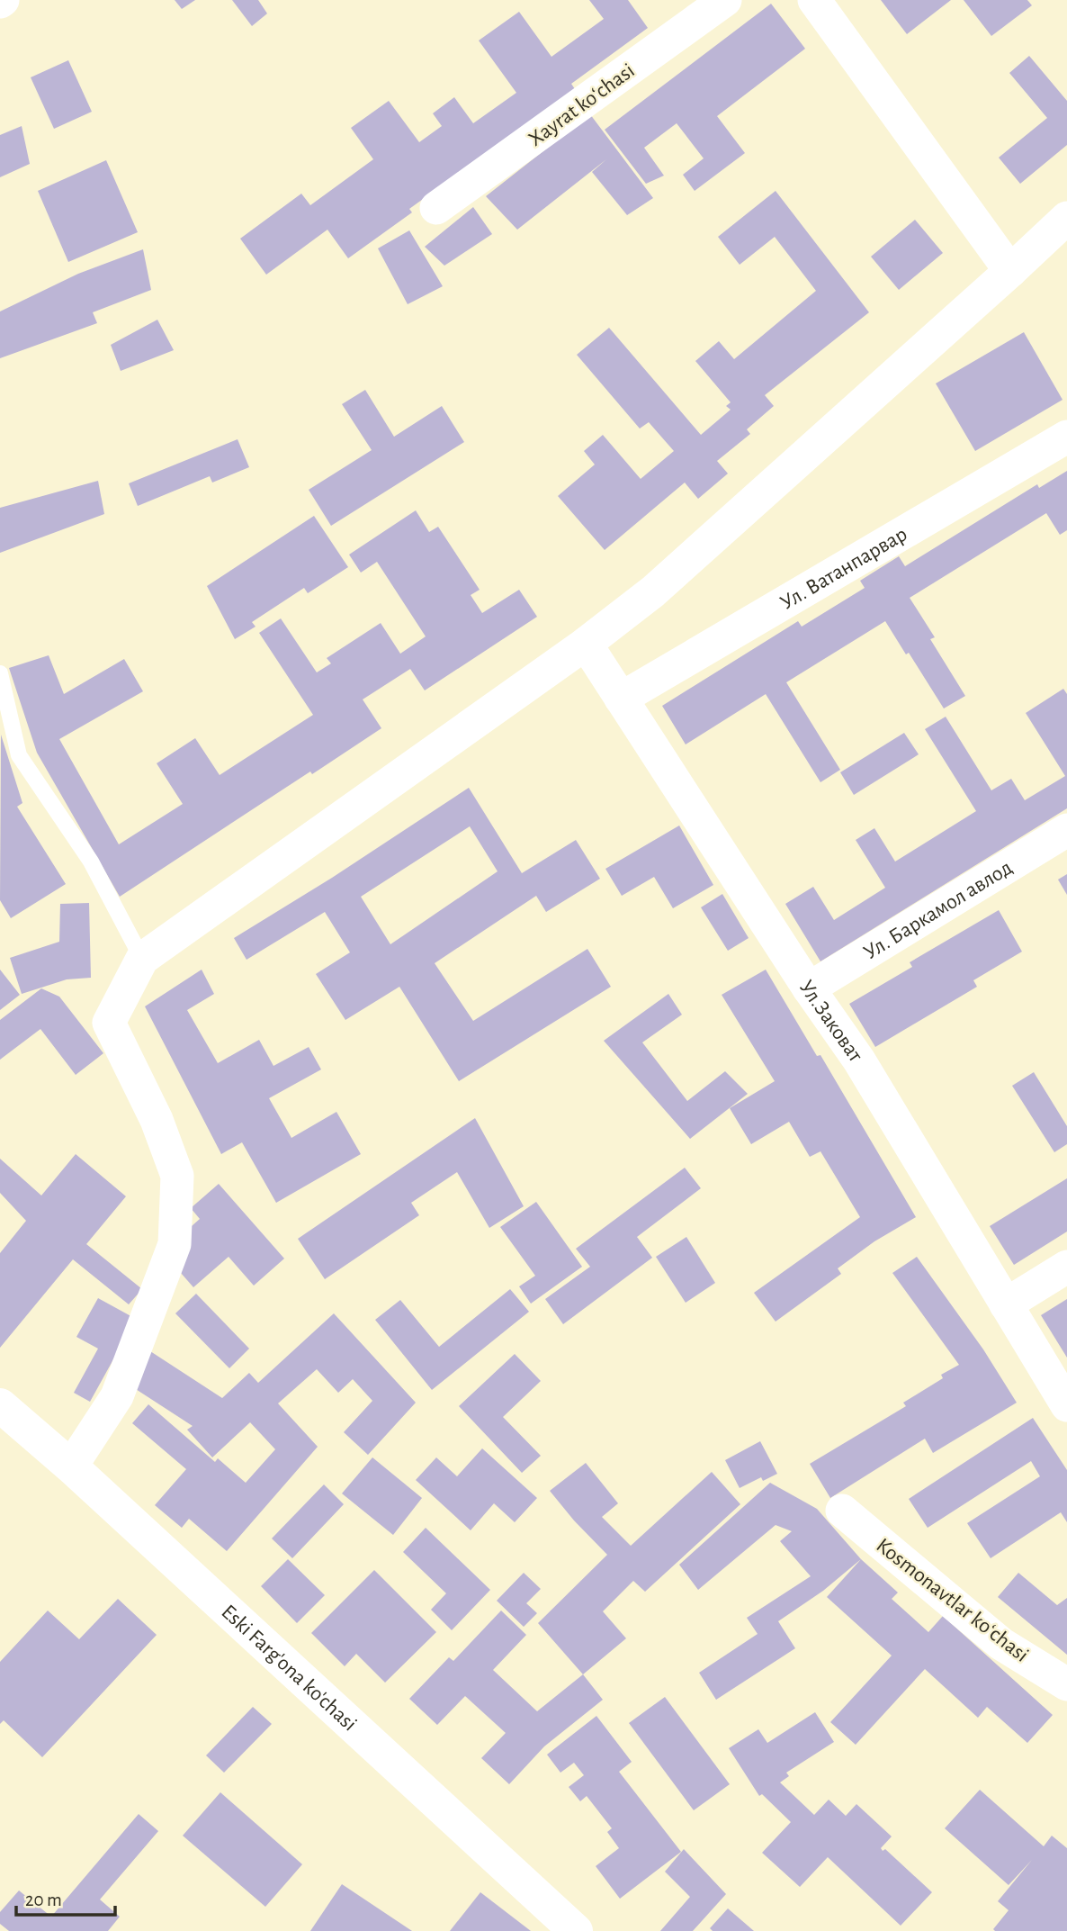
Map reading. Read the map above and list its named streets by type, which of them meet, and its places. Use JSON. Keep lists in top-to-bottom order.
{
  "streets": {
    "main road": ["Eski Farg'ona ko'chasi"],
    "street": [
      "Xayrat koʻchasi",
      "Ул. Ватанпарвар",
      "Ул. Баркамол авлод",
      "Ул.Заковат",
      "Kosmonavtlar koʻchasi"
    ]
  },
  "crossings": [
    ["Ул. Ватанпарвар", "Ул.Заковат"],
    ["Ул. Баркамол авлод", "Ул.Заковат"]
  ],
  "scale_bar": "20 m"
}
